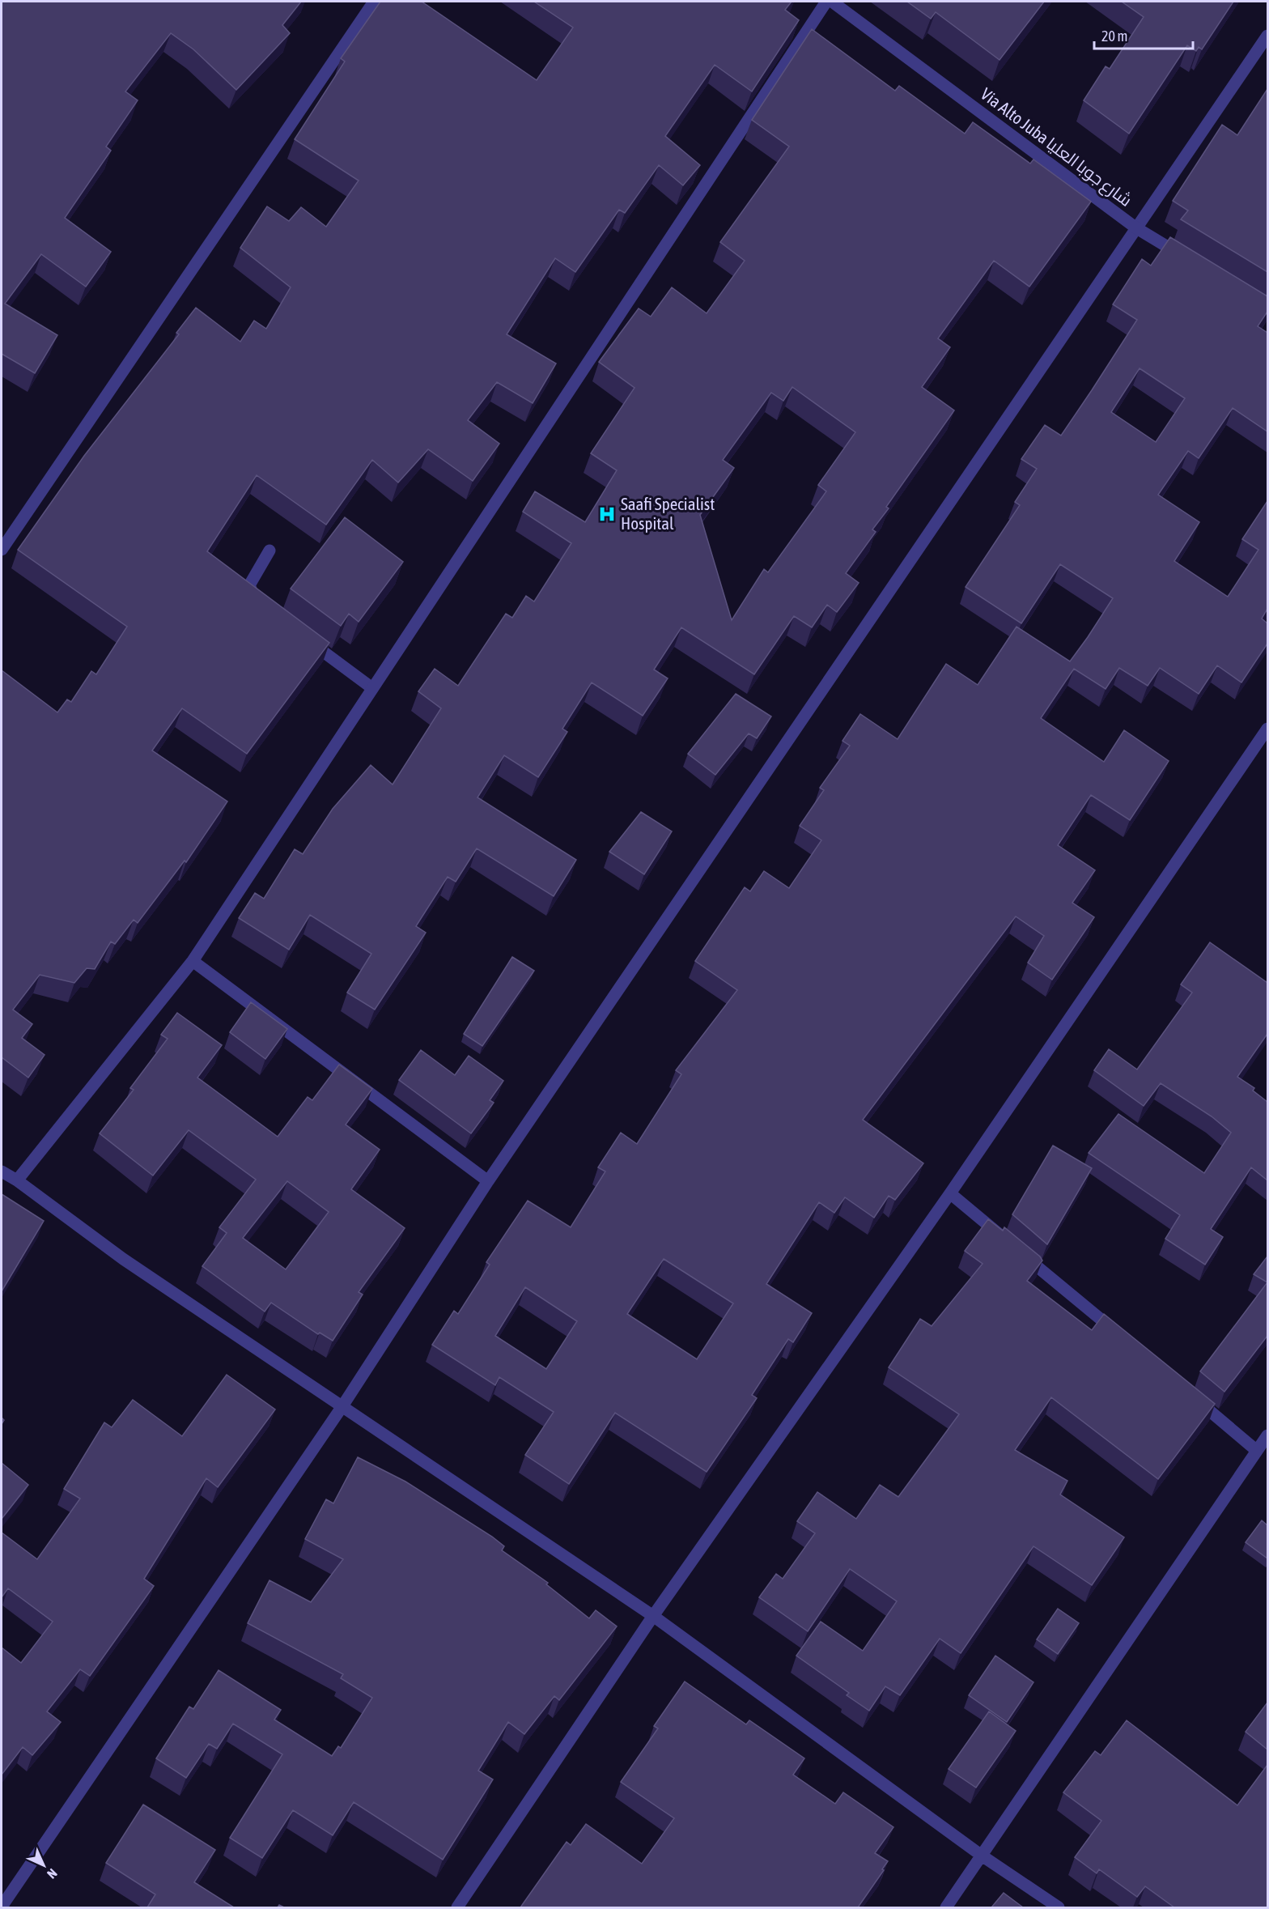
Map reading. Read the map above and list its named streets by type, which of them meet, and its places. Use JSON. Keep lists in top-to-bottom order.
{
  "streets": {
    "street": ["Via Alto Juba شارع جوبا العليا"]
  },
  "places": {
    "hospital": ["Saafi Specialist Hospital"]
  },
  "scale_bar": "20 m",
  "north": "bottom right"
}
